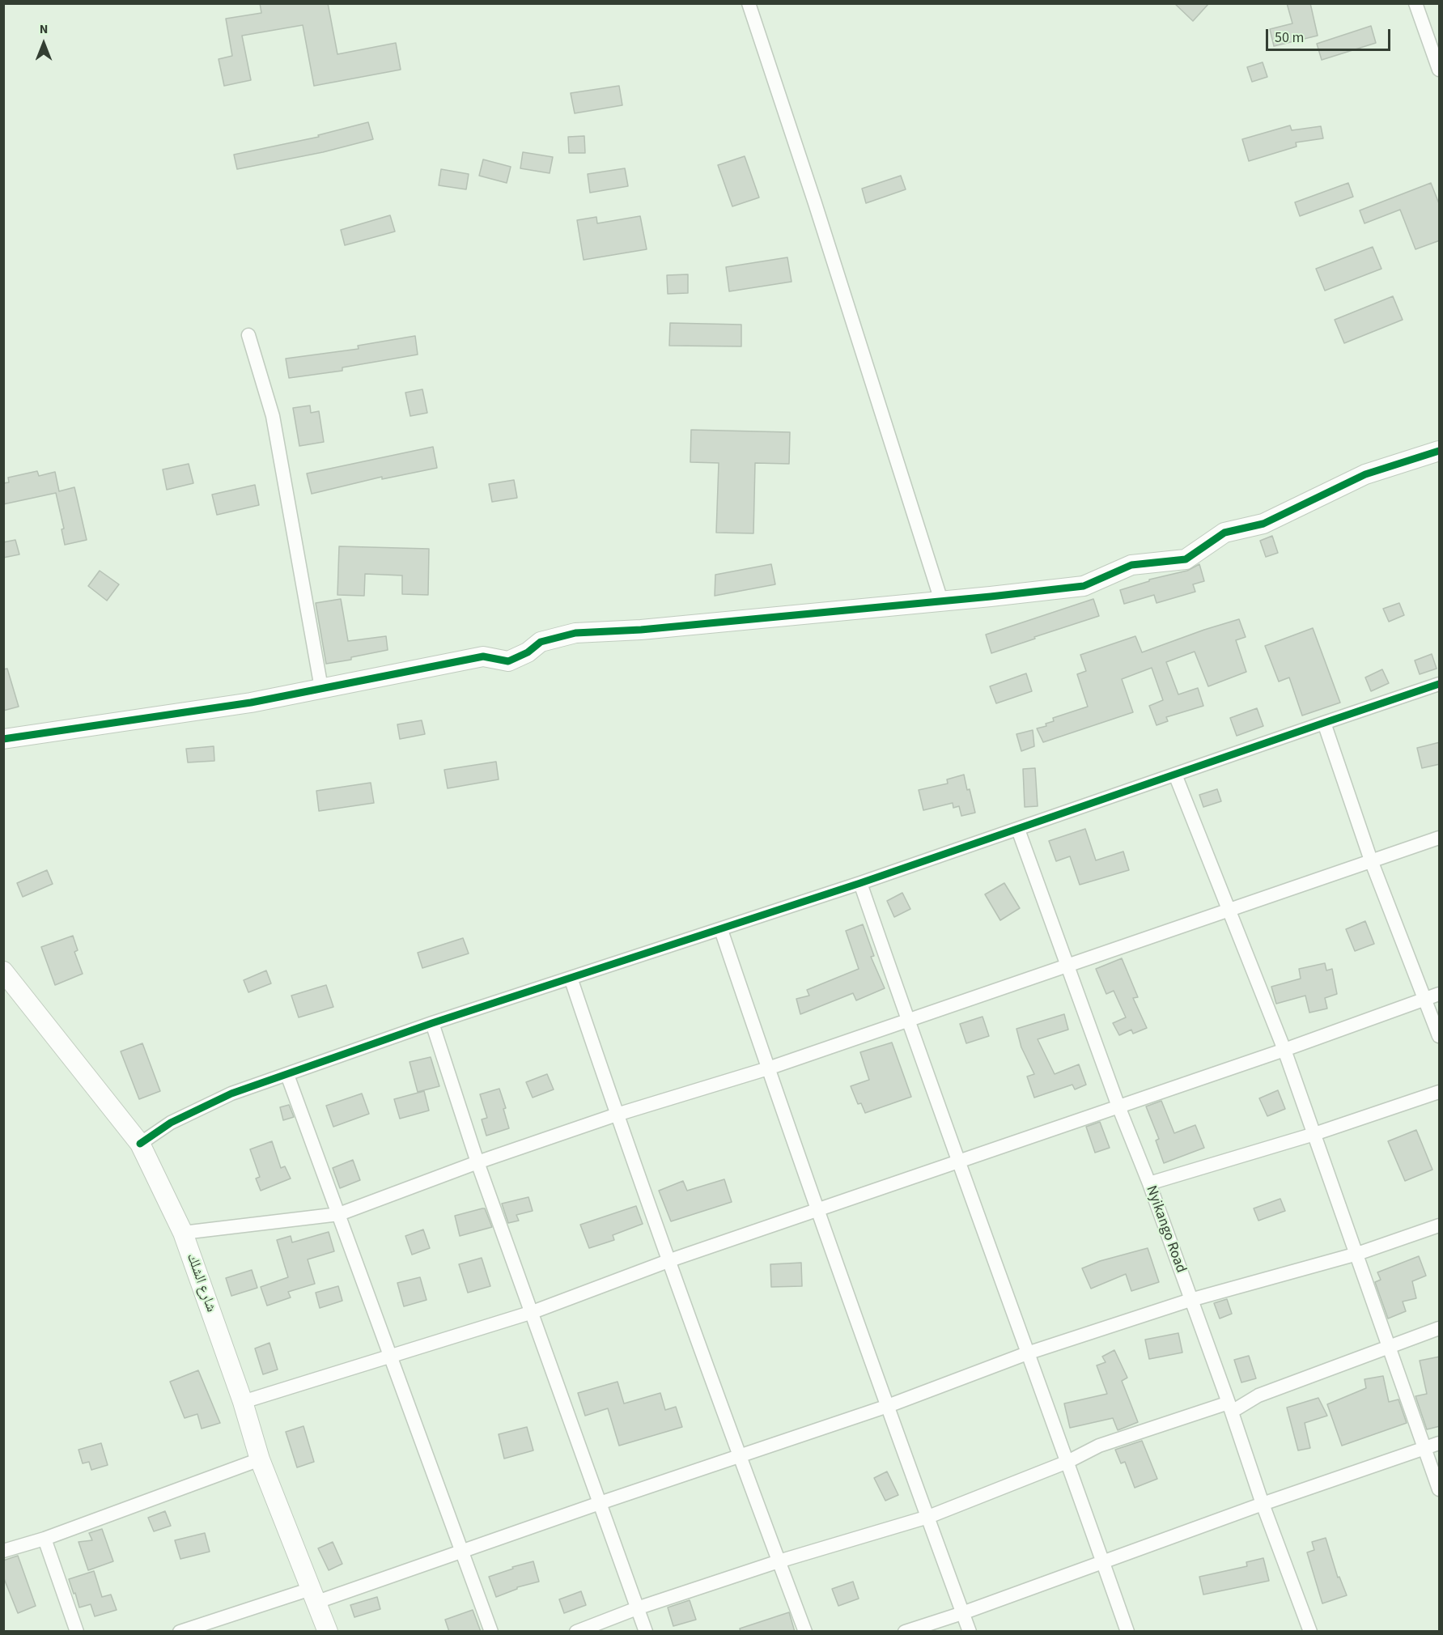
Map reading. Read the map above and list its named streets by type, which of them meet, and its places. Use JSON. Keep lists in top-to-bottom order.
{
  "streets": {
    "street": ["Nyikango Road", "شارع الشلك"]
  },
  "scale_bar": "50 m",
  "north": "top"
}
